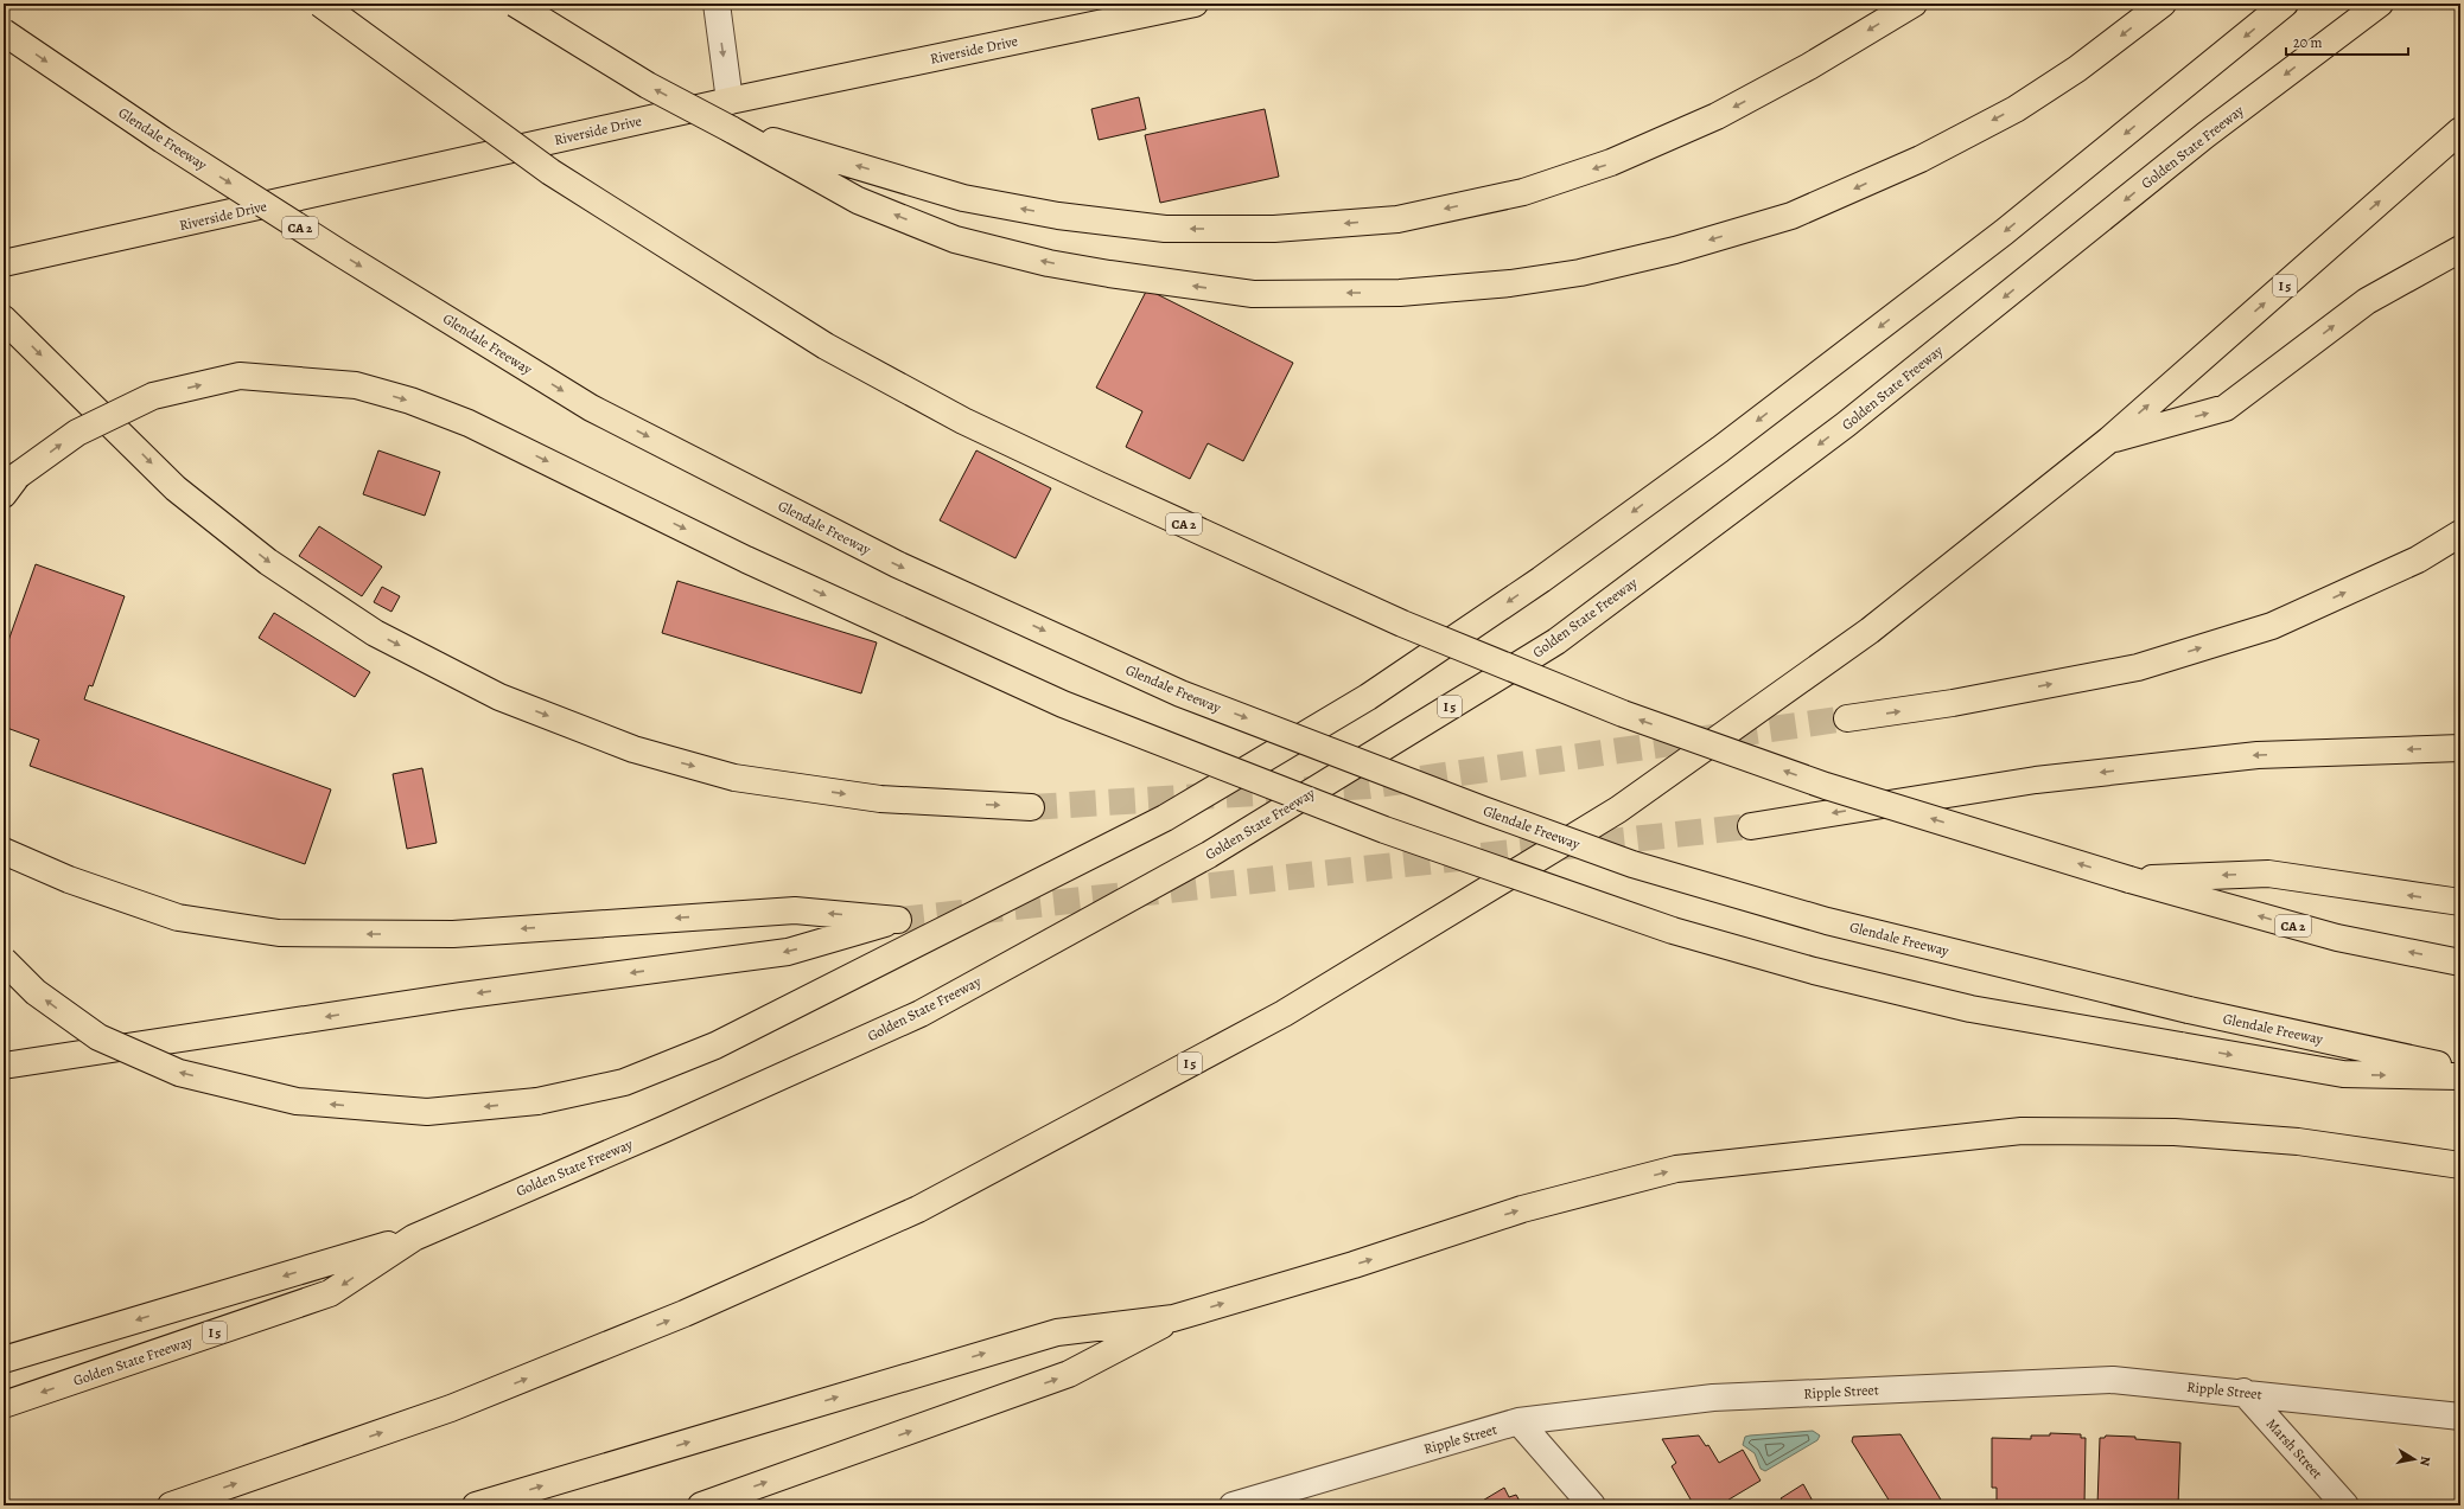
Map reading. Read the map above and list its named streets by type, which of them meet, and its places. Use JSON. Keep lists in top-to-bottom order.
{
  "streets": {
    "main road": [
      "Riverside Drive",
      "Glendale Freeway",
      "Golden State Freeway",
      "CA 2",
      "I 5"
    ],
    "street": ["Ripple Street", "Marsh Street"]
  },
  "crossings": [
    ["Ripple Street", "Marsh Street"]
  ],
  "scale_bar": "20 m",
  "north": "right"
}
